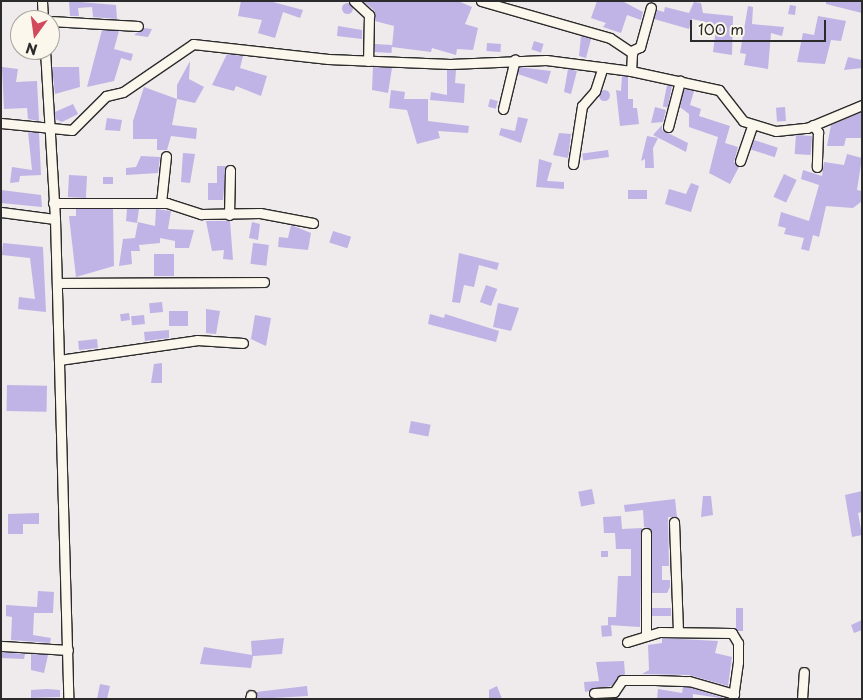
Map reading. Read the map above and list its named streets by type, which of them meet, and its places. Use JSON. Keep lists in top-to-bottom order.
{
  "scale_bar": "100 m",
  "north": "bottom"
}
